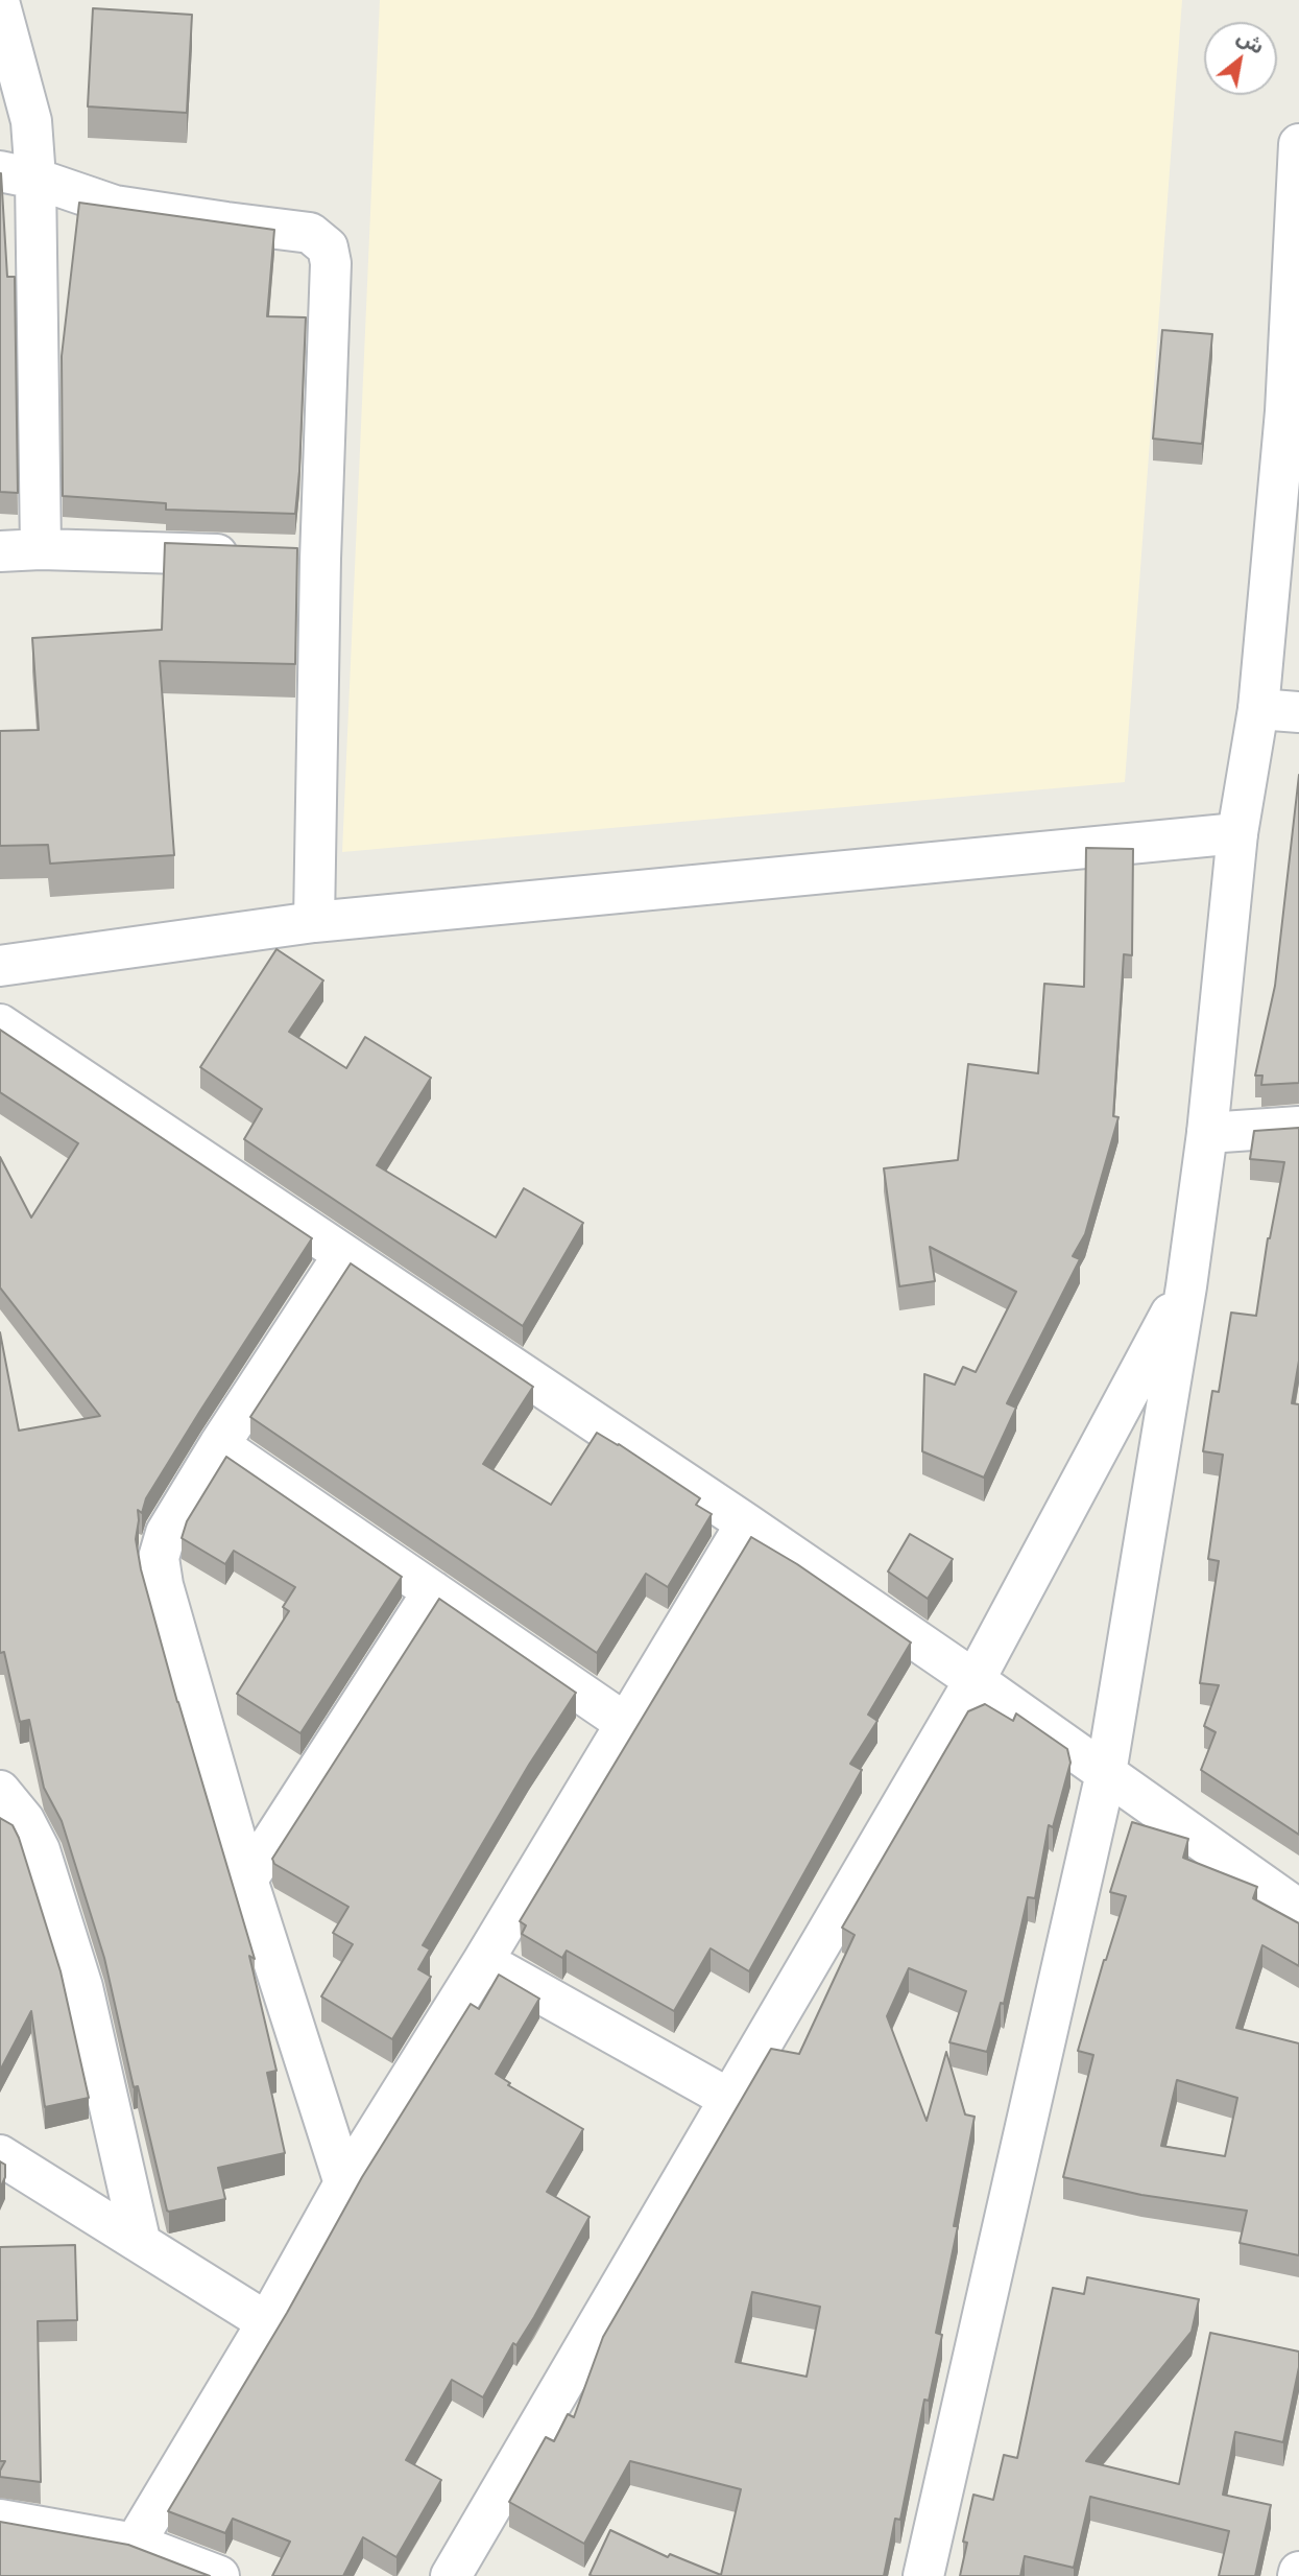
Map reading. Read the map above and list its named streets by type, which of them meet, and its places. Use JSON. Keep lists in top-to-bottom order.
{
  "north": "top right"
}
